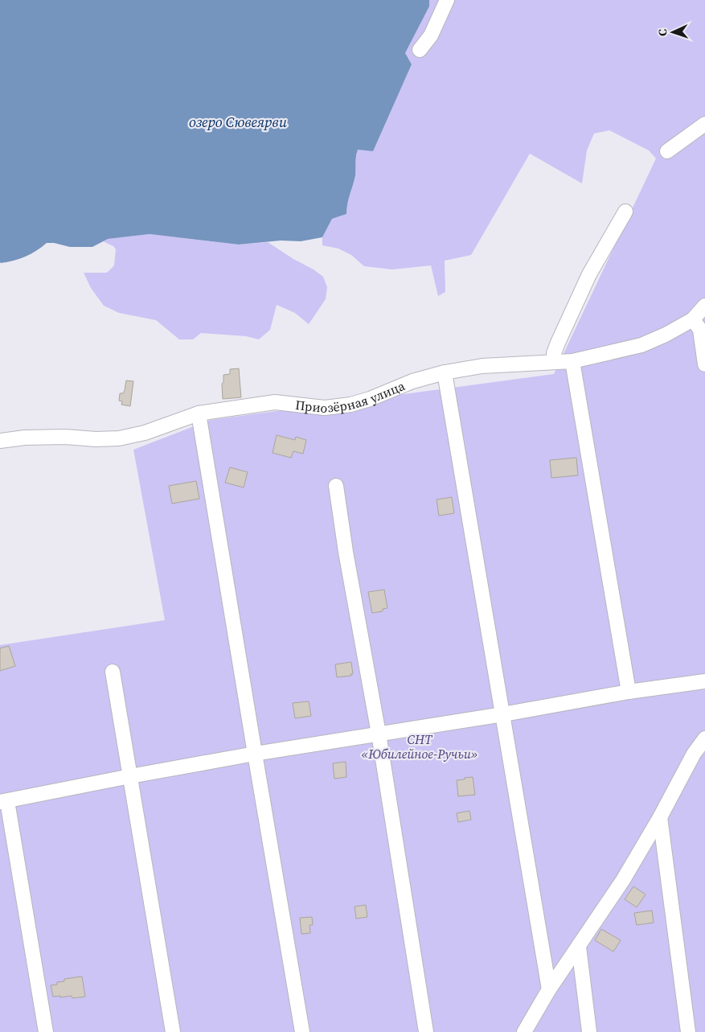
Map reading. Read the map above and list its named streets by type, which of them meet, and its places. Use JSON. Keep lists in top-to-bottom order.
{
  "streets": {
    "street": ["Приозёрная улица"]
  },
  "water": ["озеро Сювеярви"],
  "parks": ["СНТ «Юбилейное-Ручьи»"],
  "north": "left"
}
